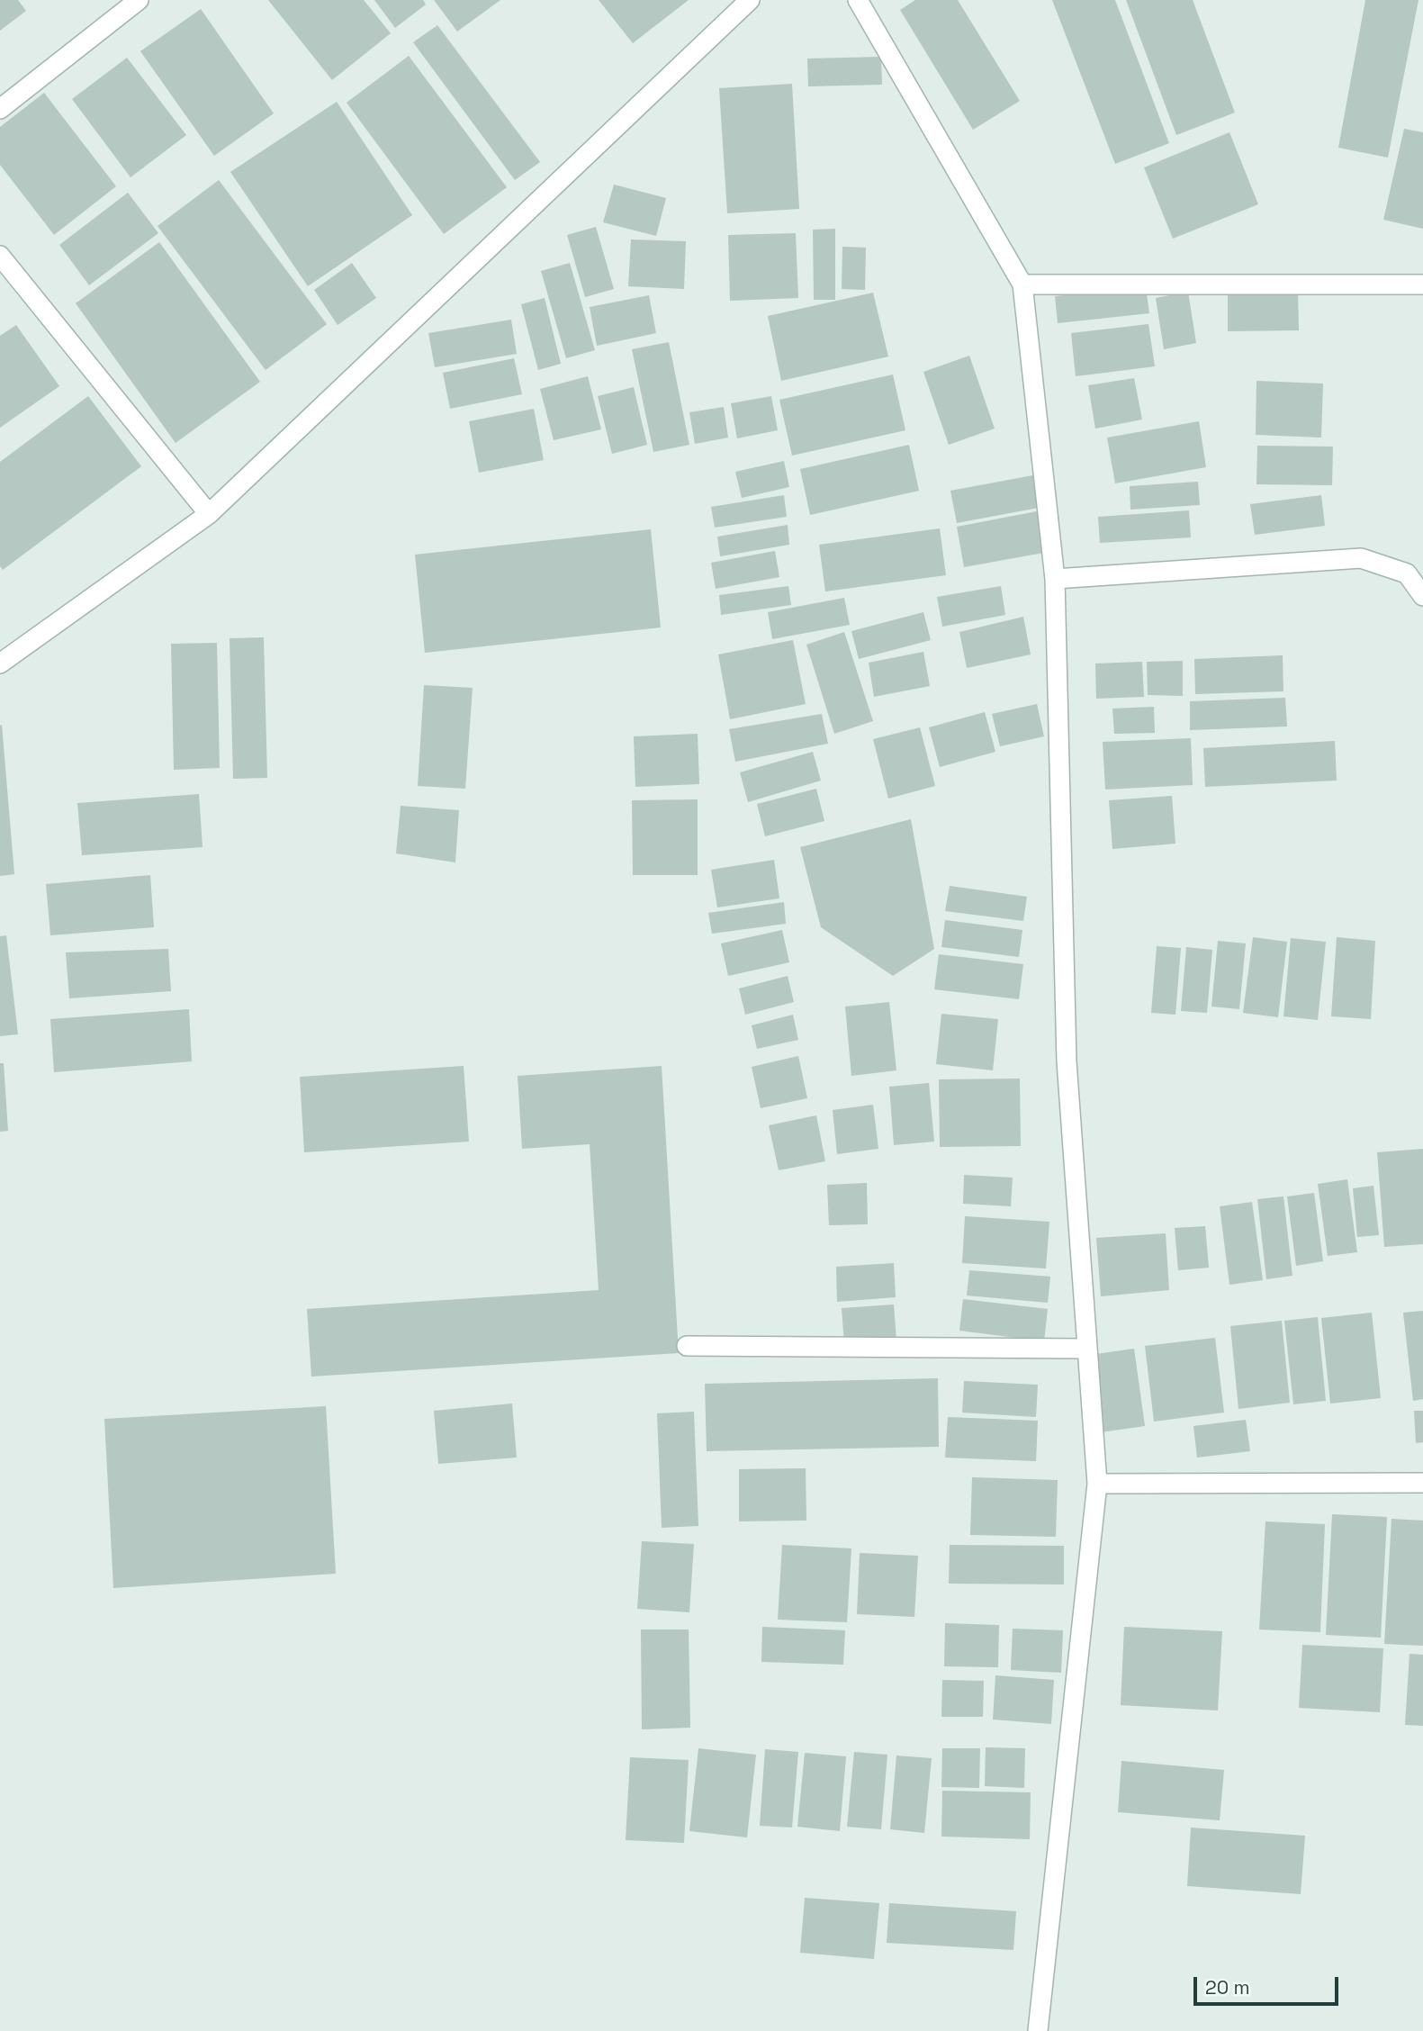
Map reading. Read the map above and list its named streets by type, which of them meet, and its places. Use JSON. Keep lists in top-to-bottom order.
{
  "scale_bar": "20 m"
}
